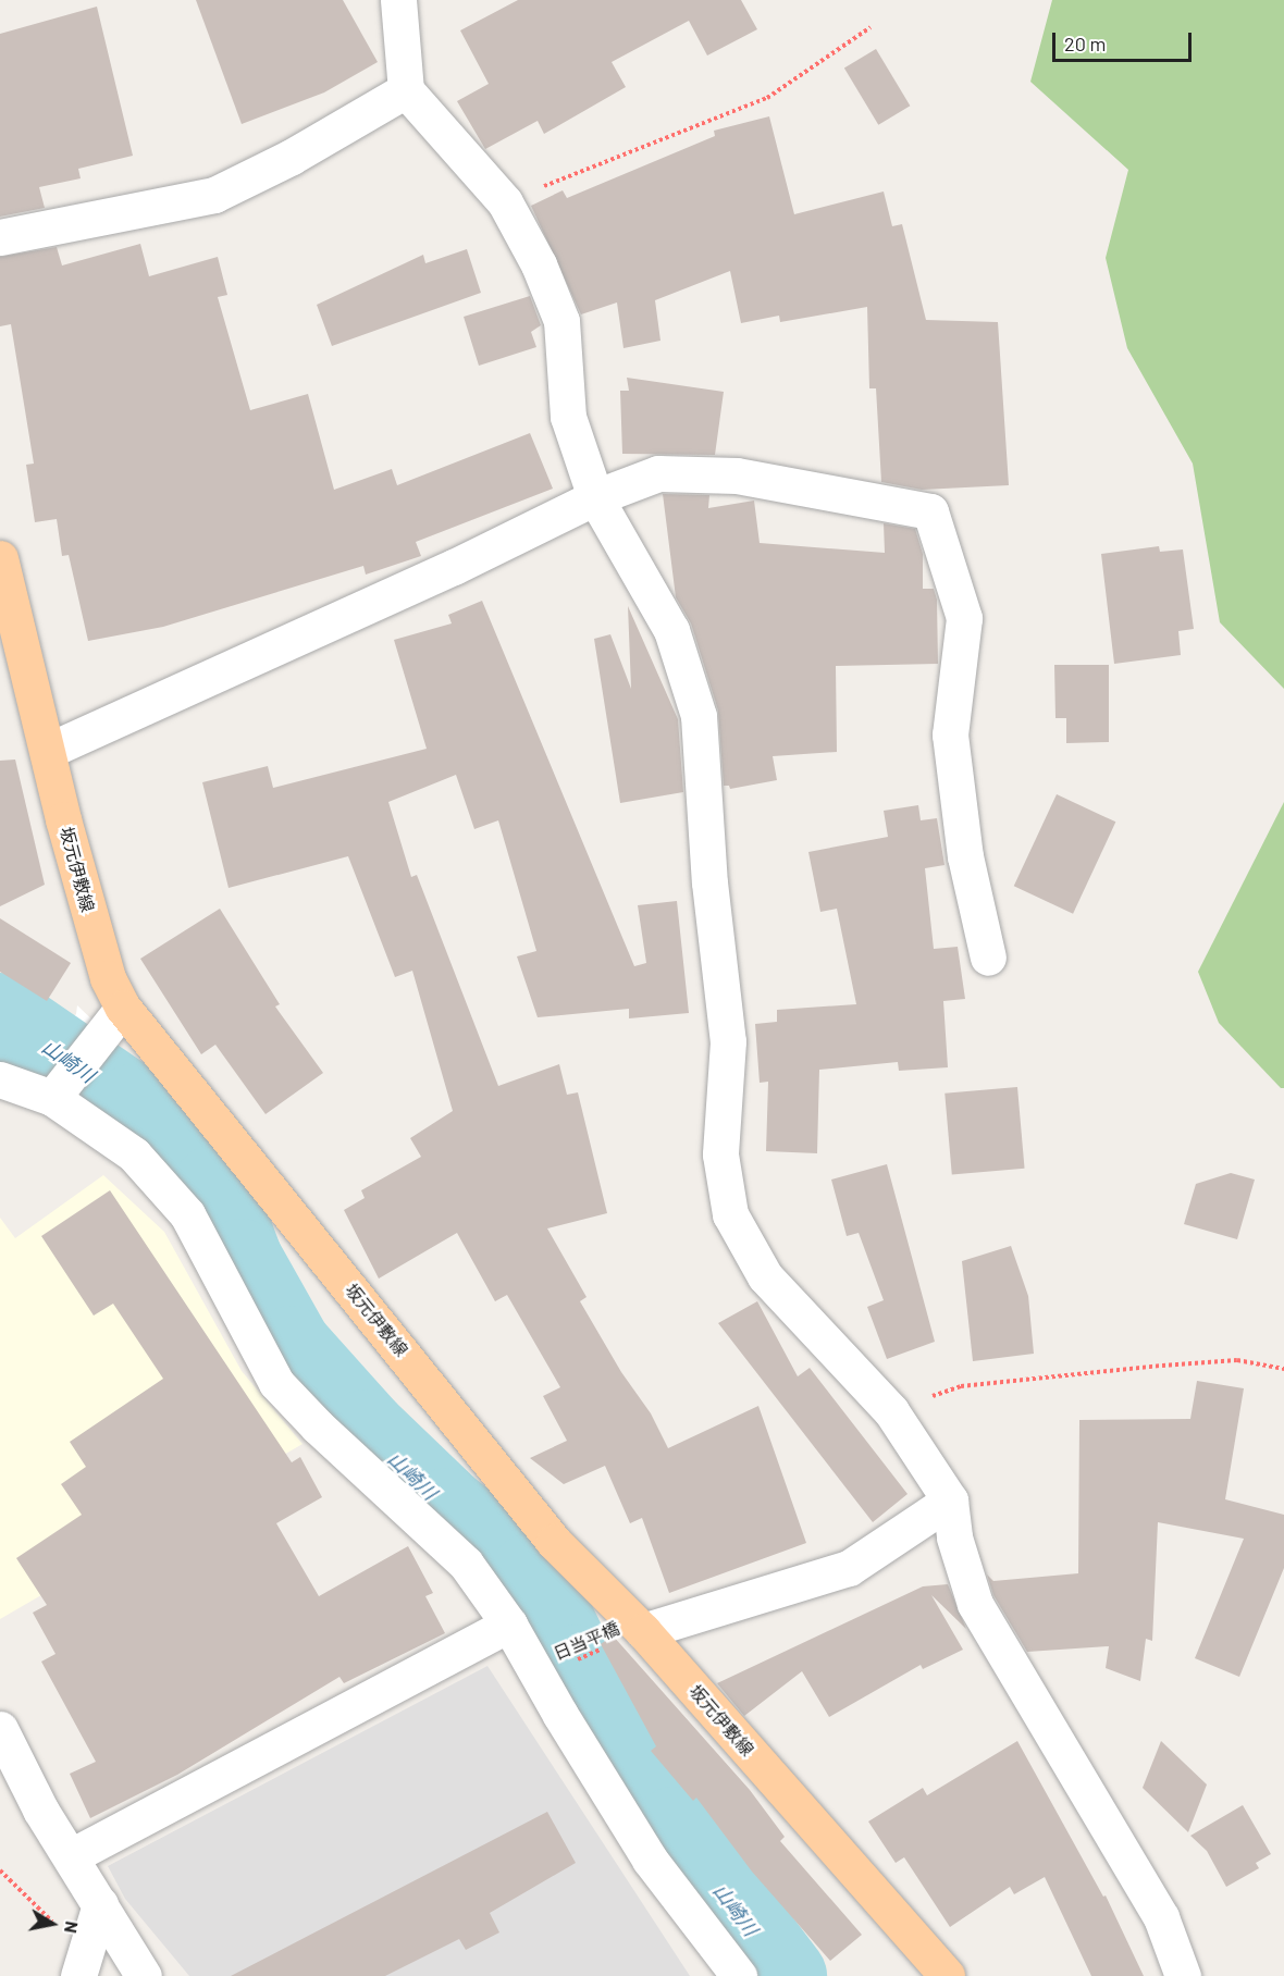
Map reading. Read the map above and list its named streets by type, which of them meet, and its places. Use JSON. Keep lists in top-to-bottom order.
{
  "streets": {
    "main road": ["坂元伊敷線"],
    "path": ["日当平橋"]
  },
  "crossings": [
    ["坂元伊敷線", "日当平橋"]
  ],
  "water": ["山崎川"],
  "scale_bar": "20 m",
  "north": "right"
}
